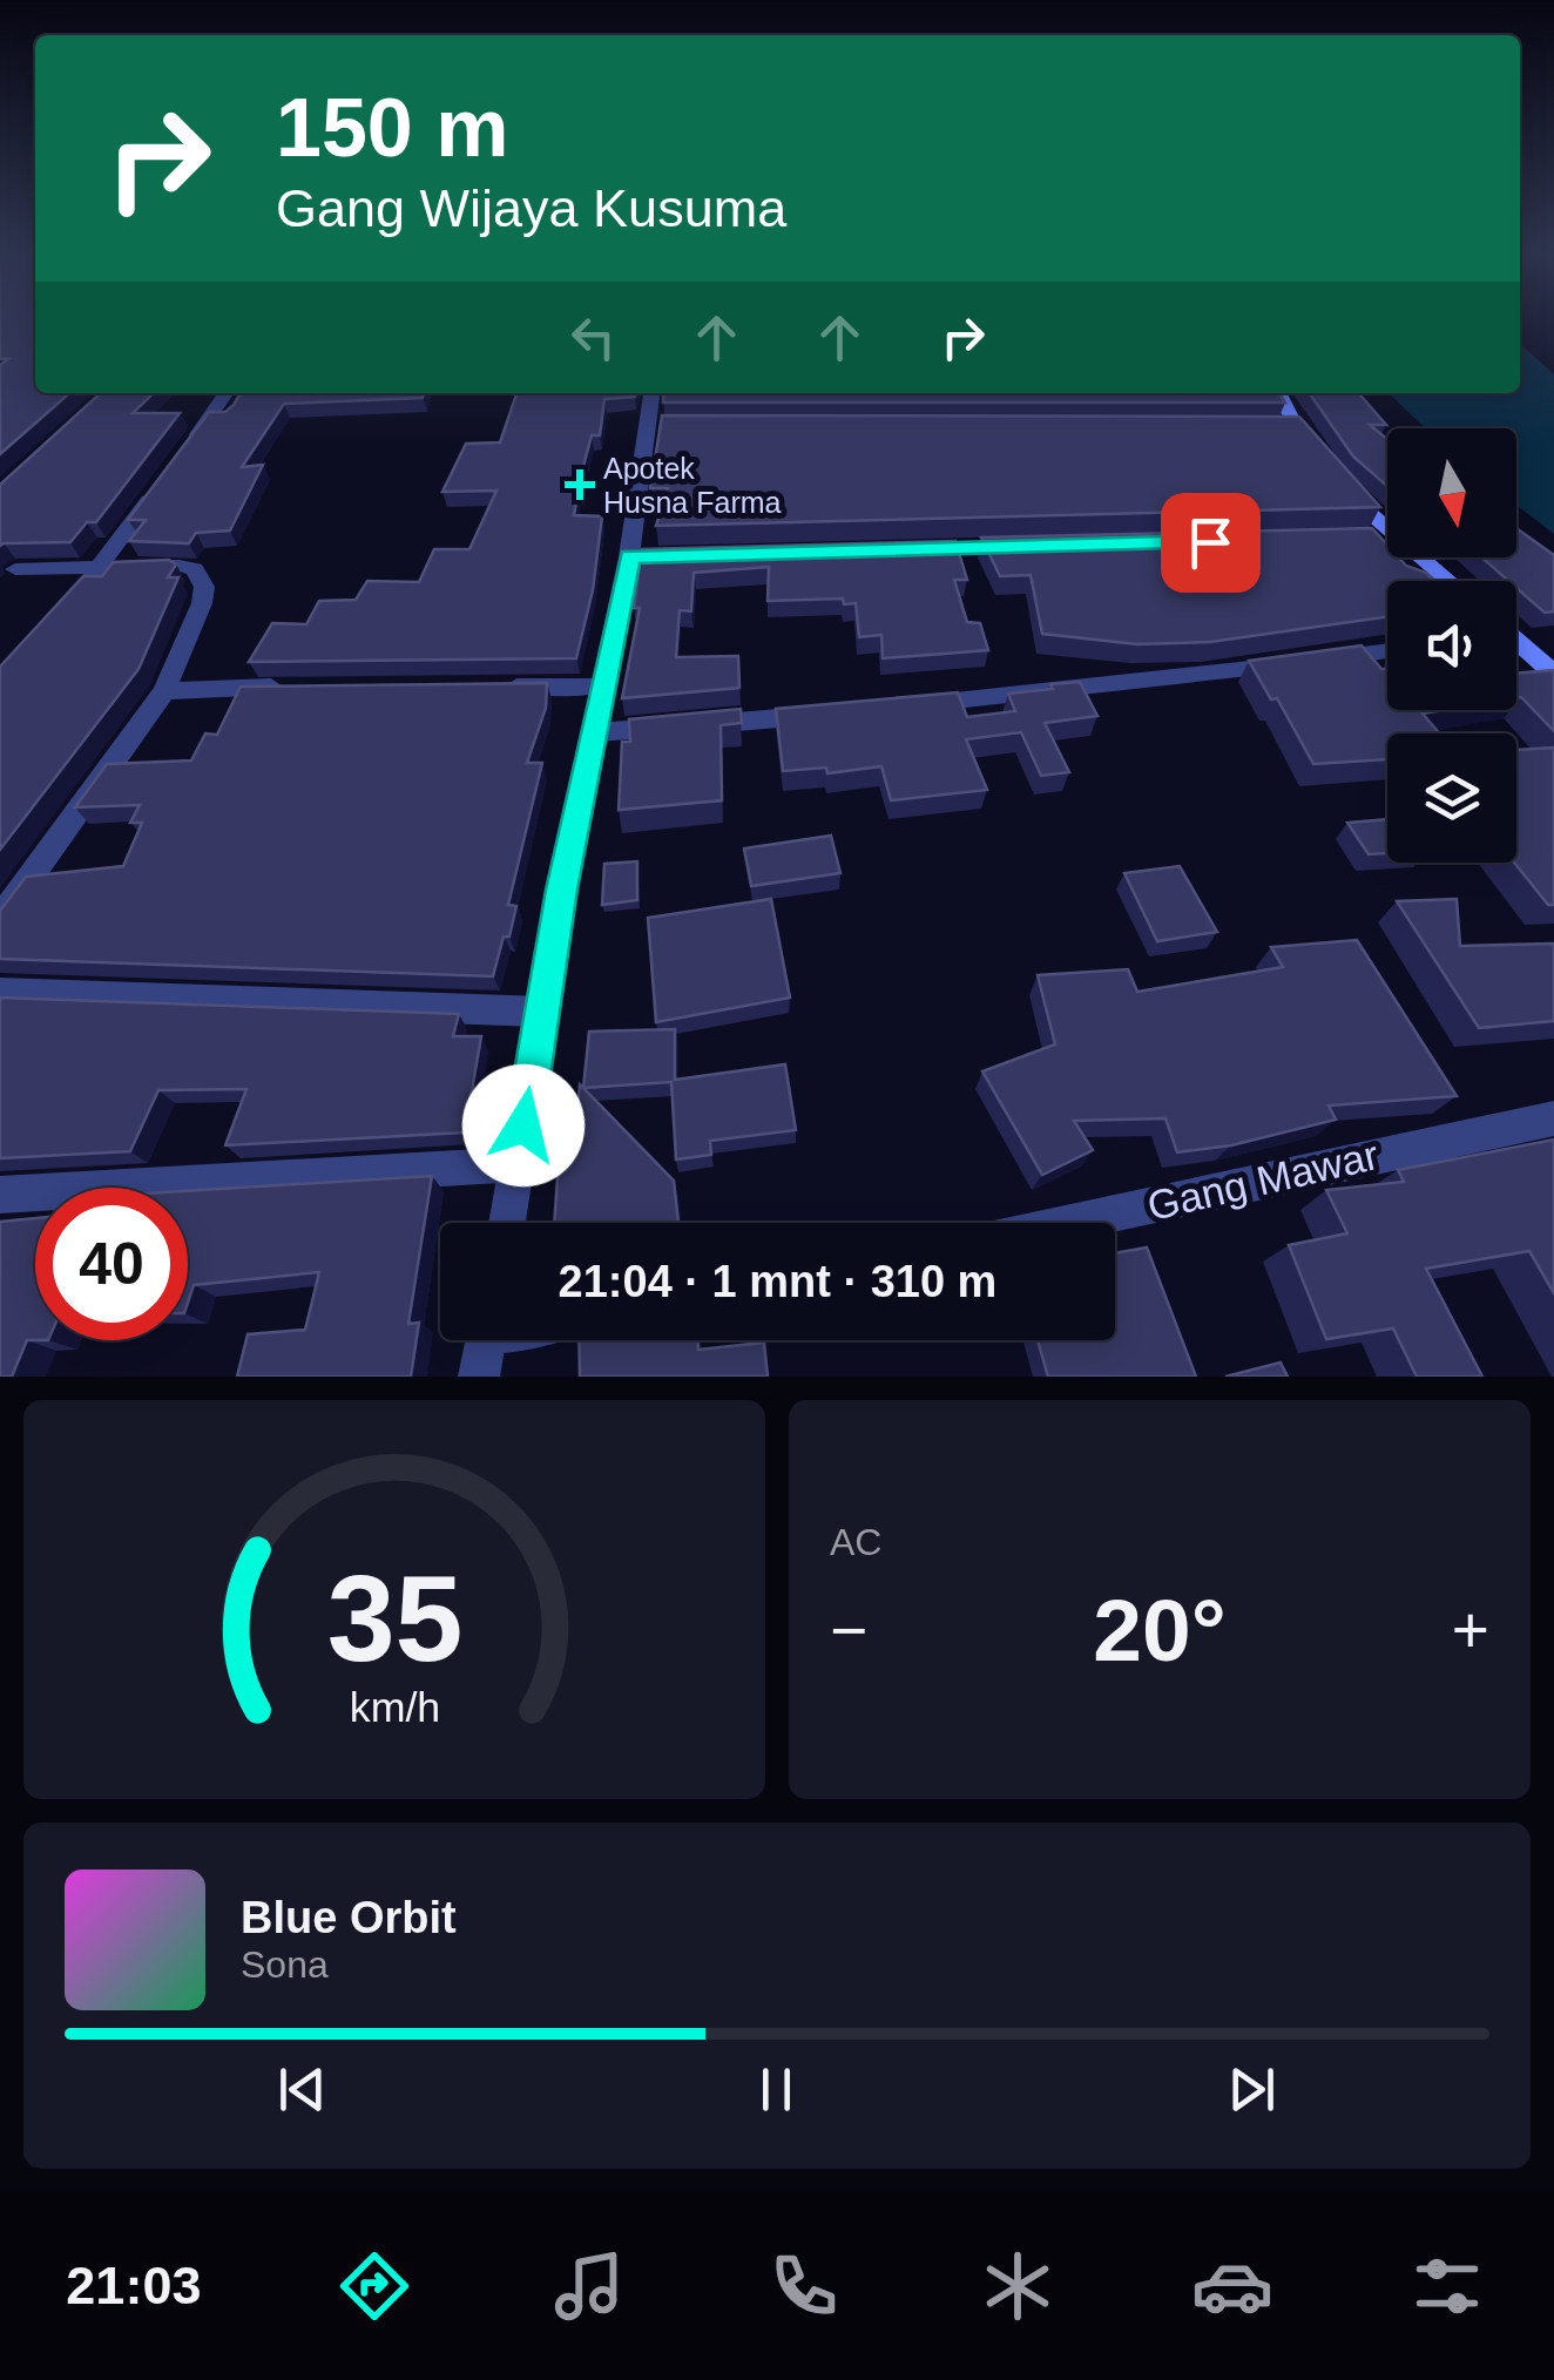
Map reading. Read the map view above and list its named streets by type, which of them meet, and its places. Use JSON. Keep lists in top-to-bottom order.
{
  "streets": {
    "street": ["Gang Mawar"]
  },
  "places": {
    "health": ["Apotek Husna Farma"]
  },
  "north": "bottom",
  "page": {
    "turn": ["150 m", "Gang Wijaya Kusuma"],
    "limit": "40",
    "trip": "21:04 · 1 mnt · 310 m",
    "tile": "AC",
    "heat": ["−", "20°", "+"],
    "song": ["Blue Orbit", "Sona"],
    "tabs": "21:03",
    "gauge": ["35", "km/h"]
  }
}
